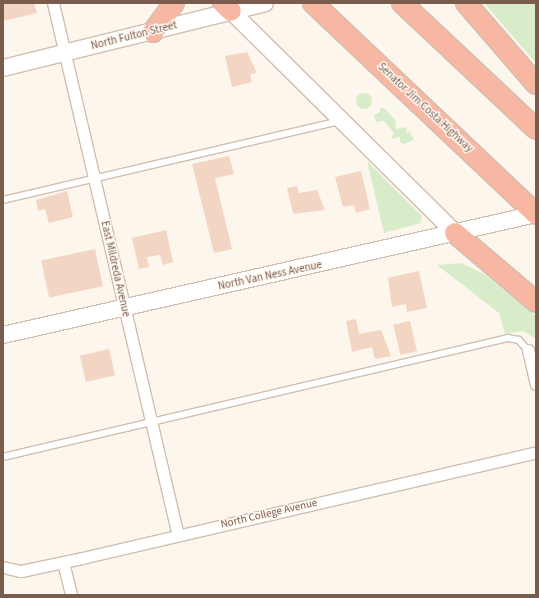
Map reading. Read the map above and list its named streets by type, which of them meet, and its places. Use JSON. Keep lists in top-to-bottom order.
{
  "streets": {
    "highway": ["Senator Jim Costa Highway"],
    "main road": ["North Fulton Street", "North Van Ness Avenue"],
    "street": ["East Mildreda Avenue", "North College Avenue"]
  },
  "crossings": [
    ["North Fulton Street", "East Mildreda Avenue"],
    ["Senator Jim Costa Highway", "North Van Ness Avenue"],
    ["East Mildreda Avenue", "North Van Ness Avenue"],
    ["East Mildreda Avenue", "North College Avenue"]
  ]
}
